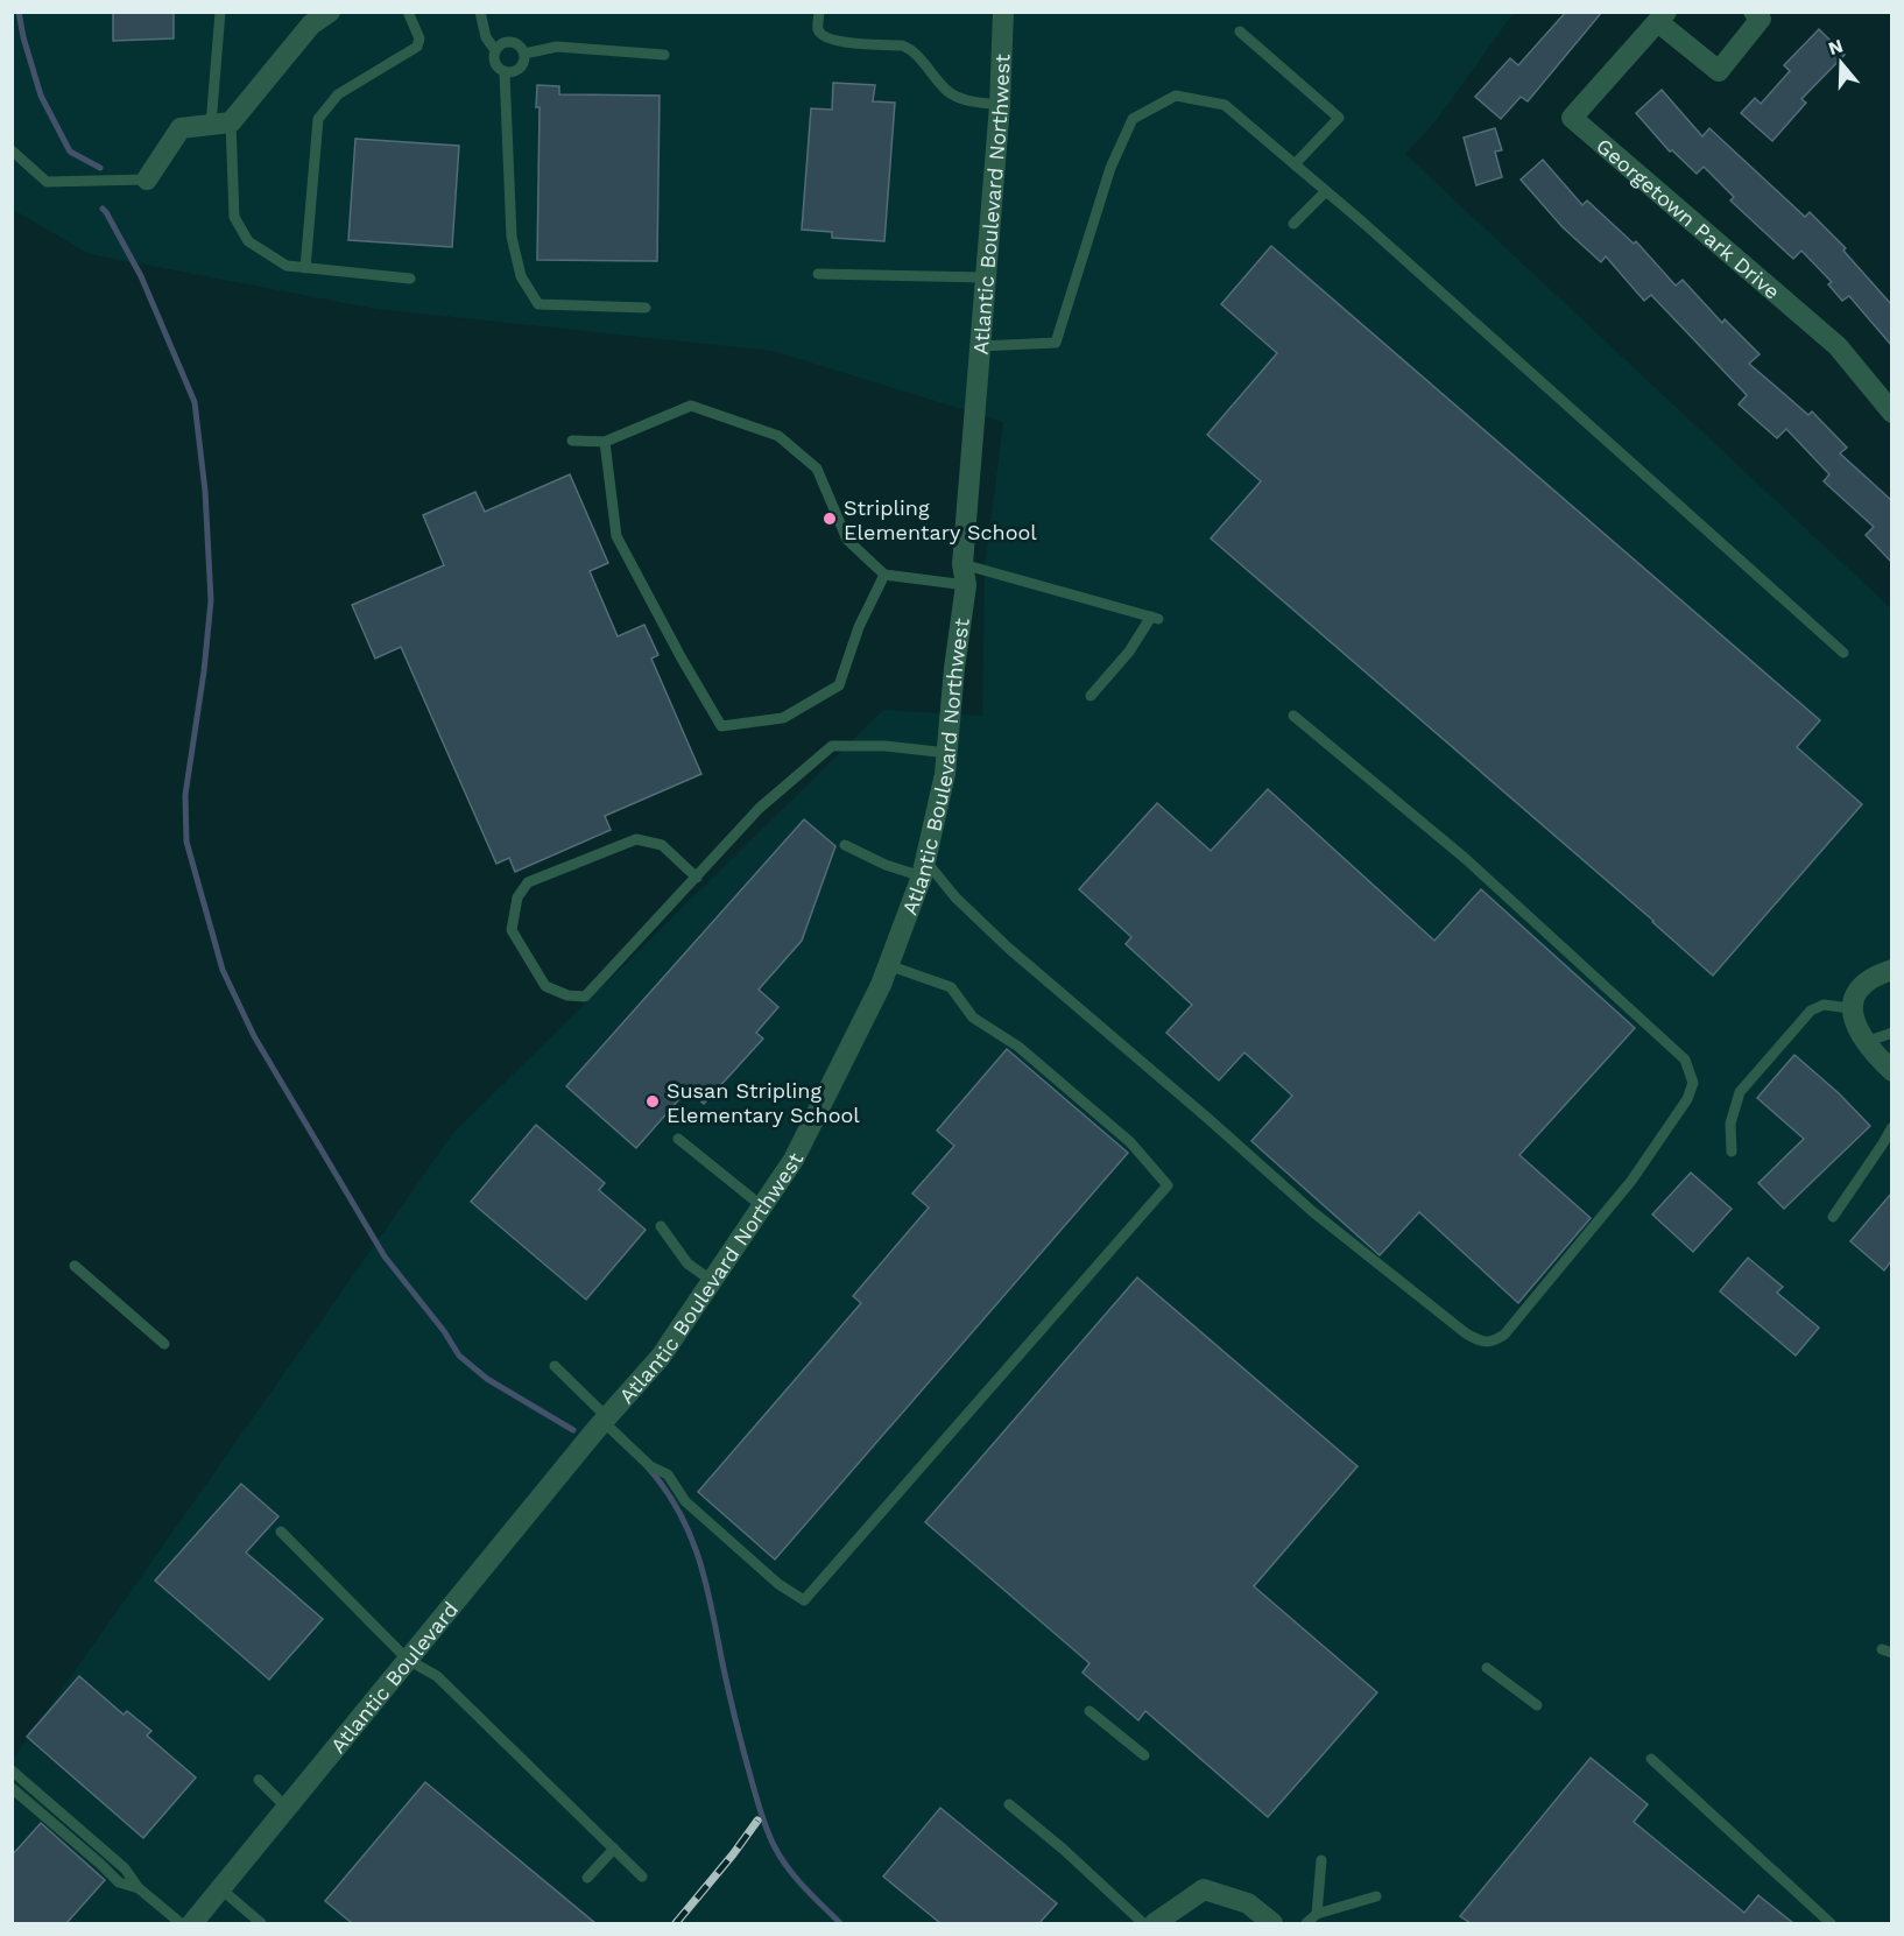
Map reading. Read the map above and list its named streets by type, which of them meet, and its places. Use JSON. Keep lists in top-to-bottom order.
{
  "streets": {
    "street": ["Atlantic Boulevard Northwest", "Georgetown Park Drive", "Atlantic Boulevard"]
  },
  "crossings": [
    ["Atlantic Boulevard Northwest", "Atlantic Boulevard"]
  ],
  "places": ["Stripling Elementary School", "Susan Stripling Elementary School"],
  "north": "top"
}
